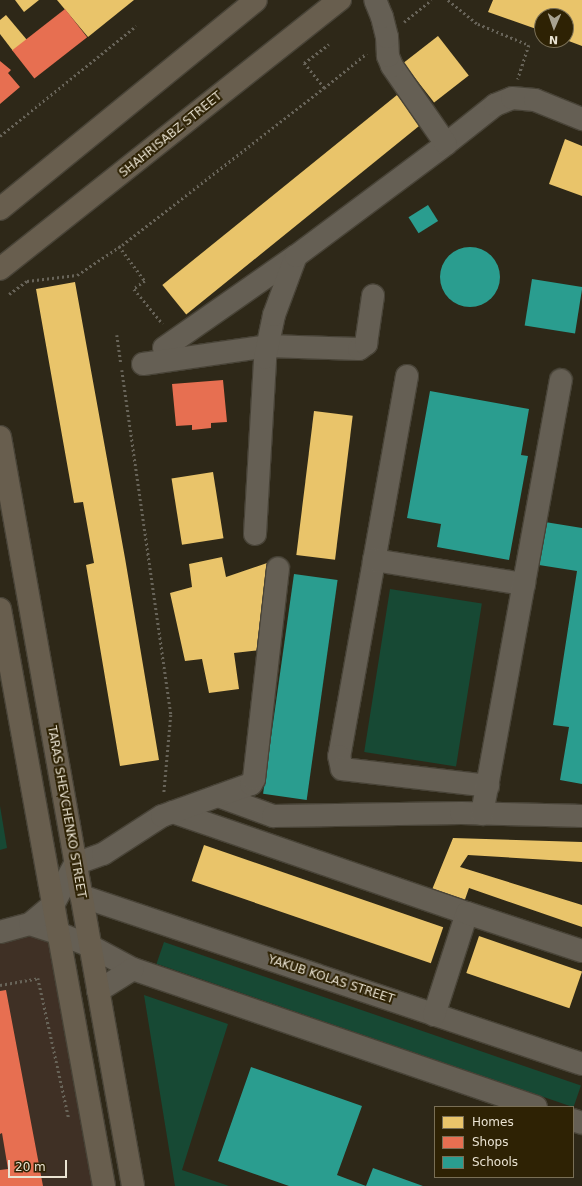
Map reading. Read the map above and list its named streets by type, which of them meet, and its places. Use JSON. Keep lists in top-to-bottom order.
{
  "streets": {
    "main road": ["SHAHRISABZ STREET", "TARAS SHEVCHENKO STREET"],
    "street": ["YAKUB KOLAS STREET"]
  },
  "crossings": [
    ["TARAS SHEVCHENKO STREET", "YAKUB KOLAS STREET"]
  ],
  "legend": ["Homes", "Shops", "Schools"],
  "scale_bar": "20 m",
  "north": "bottom"
}
